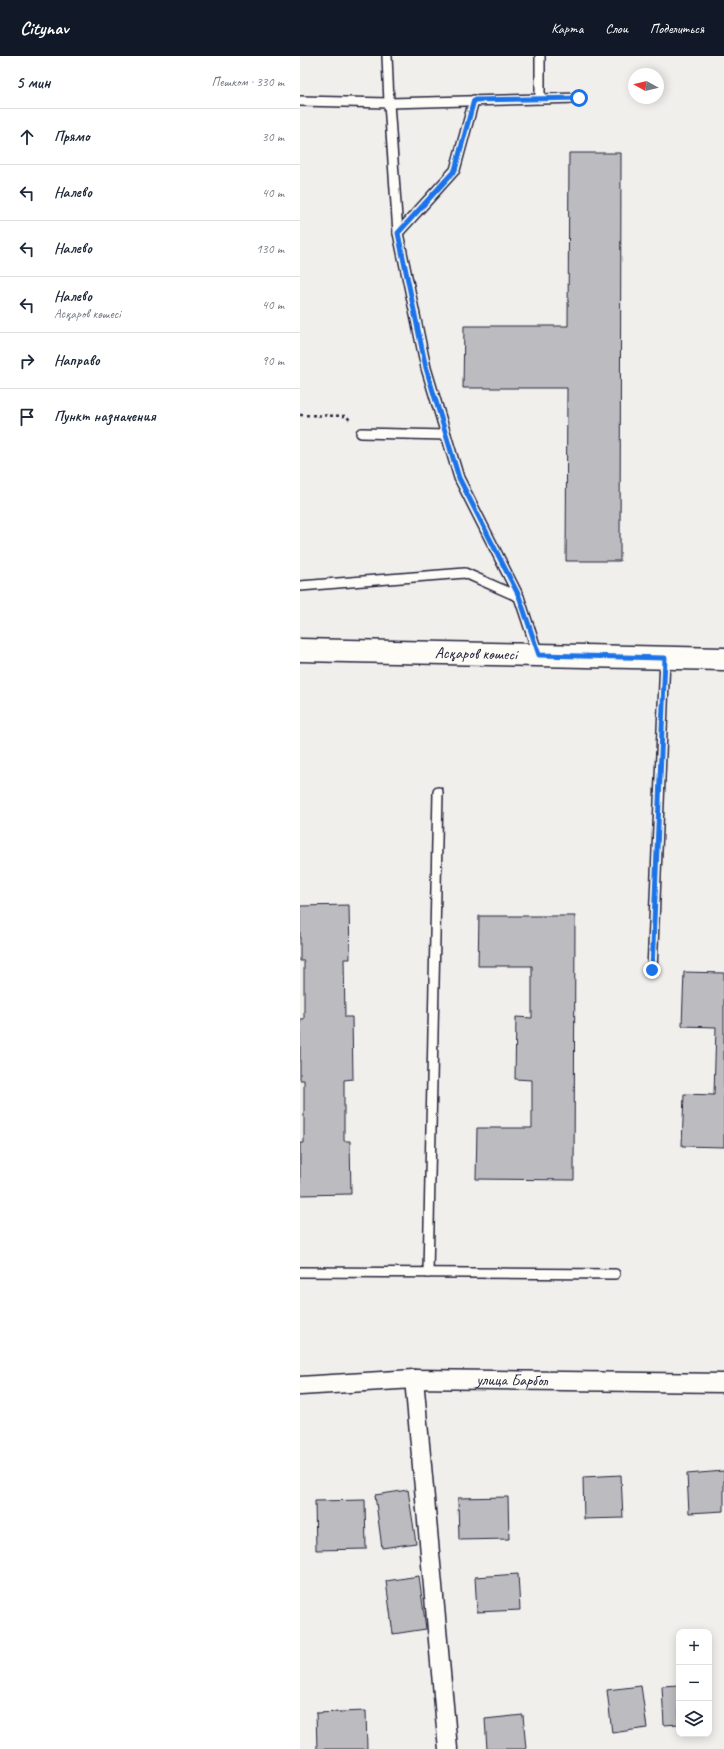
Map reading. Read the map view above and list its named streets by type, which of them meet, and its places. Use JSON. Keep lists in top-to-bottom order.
{
  "streets": {
    "main road": ["Асқаров көшесі"],
    "street": ["улица Барбол"]
  },
  "north": "left",
  "page": {
    "header": "Citynav",
    "nav": ["Карта", "Слои", "Поделиться"],
    "heading": ["5 мин", "Пешком · 330 m"],
    "list": [
      ["Прямо", "30 m"],
      ["Налево", "40 m"],
      ["Налево", "130 m"],
      ["Налево", "Асқаров көшесі", "40 m"],
      ["Направо", "90 m"],
      "Пункт назначения"
    ],
    "map_buttons": ["+", "−"]
  }
}
